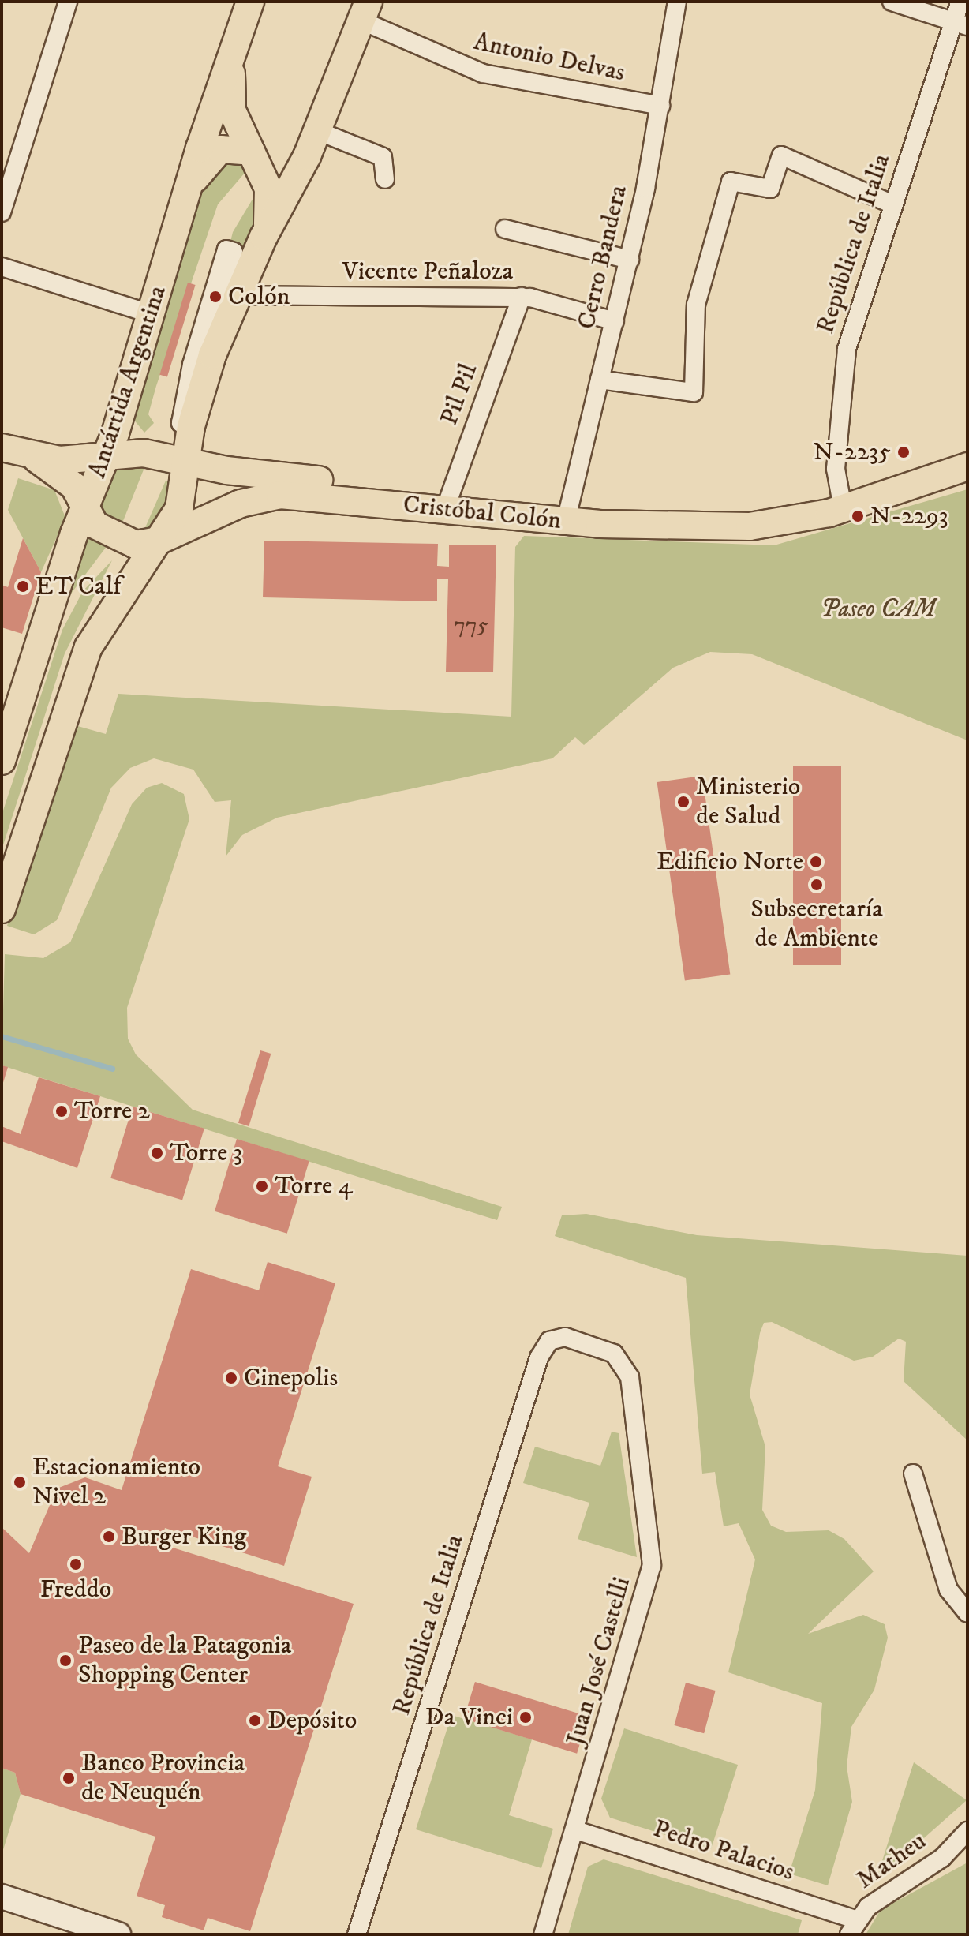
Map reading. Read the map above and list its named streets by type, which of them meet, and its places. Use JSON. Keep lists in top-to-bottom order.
{
  "streets": {
    "main road": ["Antártida Argentina", "Cristóbal Colón"],
    "street": [
      "Antonio Delvas",
      "República de Italia",
      "Cerro Bandera",
      "Vicente Peñaloza",
      "Pil Pil",
      "Juan José Castelli",
      "Pedro Palacios",
      "Matheu"
    ]
  },
  "crossings": [
    ["Antonio Delvas", "Cerro Bandera"],
    ["República de Italia", "Cristóbal Colón"],
    ["República de Italia", "Juan José Castelli"],
    ["Cerro Bandera", "Vicente Peñaloza"],
    ["Cerro Bandera", "Cristóbal Colón"],
    ["Vicente Peñaloza", "Pil Pil"],
    ["Antártida Argentina", "Cristóbal Colón"],
    ["Pil Pil", "Cristóbal Colón"],
    ["Juan José Castelli", "Pedro Palacios"],
    ["Pedro Palacios", "Matheu"]
  ],
  "parks": ["Paseo CAM"],
  "places": [
    "Colón",
    "N-2235",
    "N-2293",
    "ET Calf",
    "Ministerio de Salud",
    "Edificio Norte",
    "Subsecretaría de Ambiente",
    "Torre 2",
    "Torre 3",
    "Torre 4",
    "Cinepolis",
    "Estacionamiento Nivel 2",
    "Burger King",
    "Freddo",
    "Paseo de la Patagonia Shopping Center",
    "Da Vinci",
    "Depósito",
    "Banco Provincia de Neuquén"
  ],
  "house_numbers": ["775"]
}
